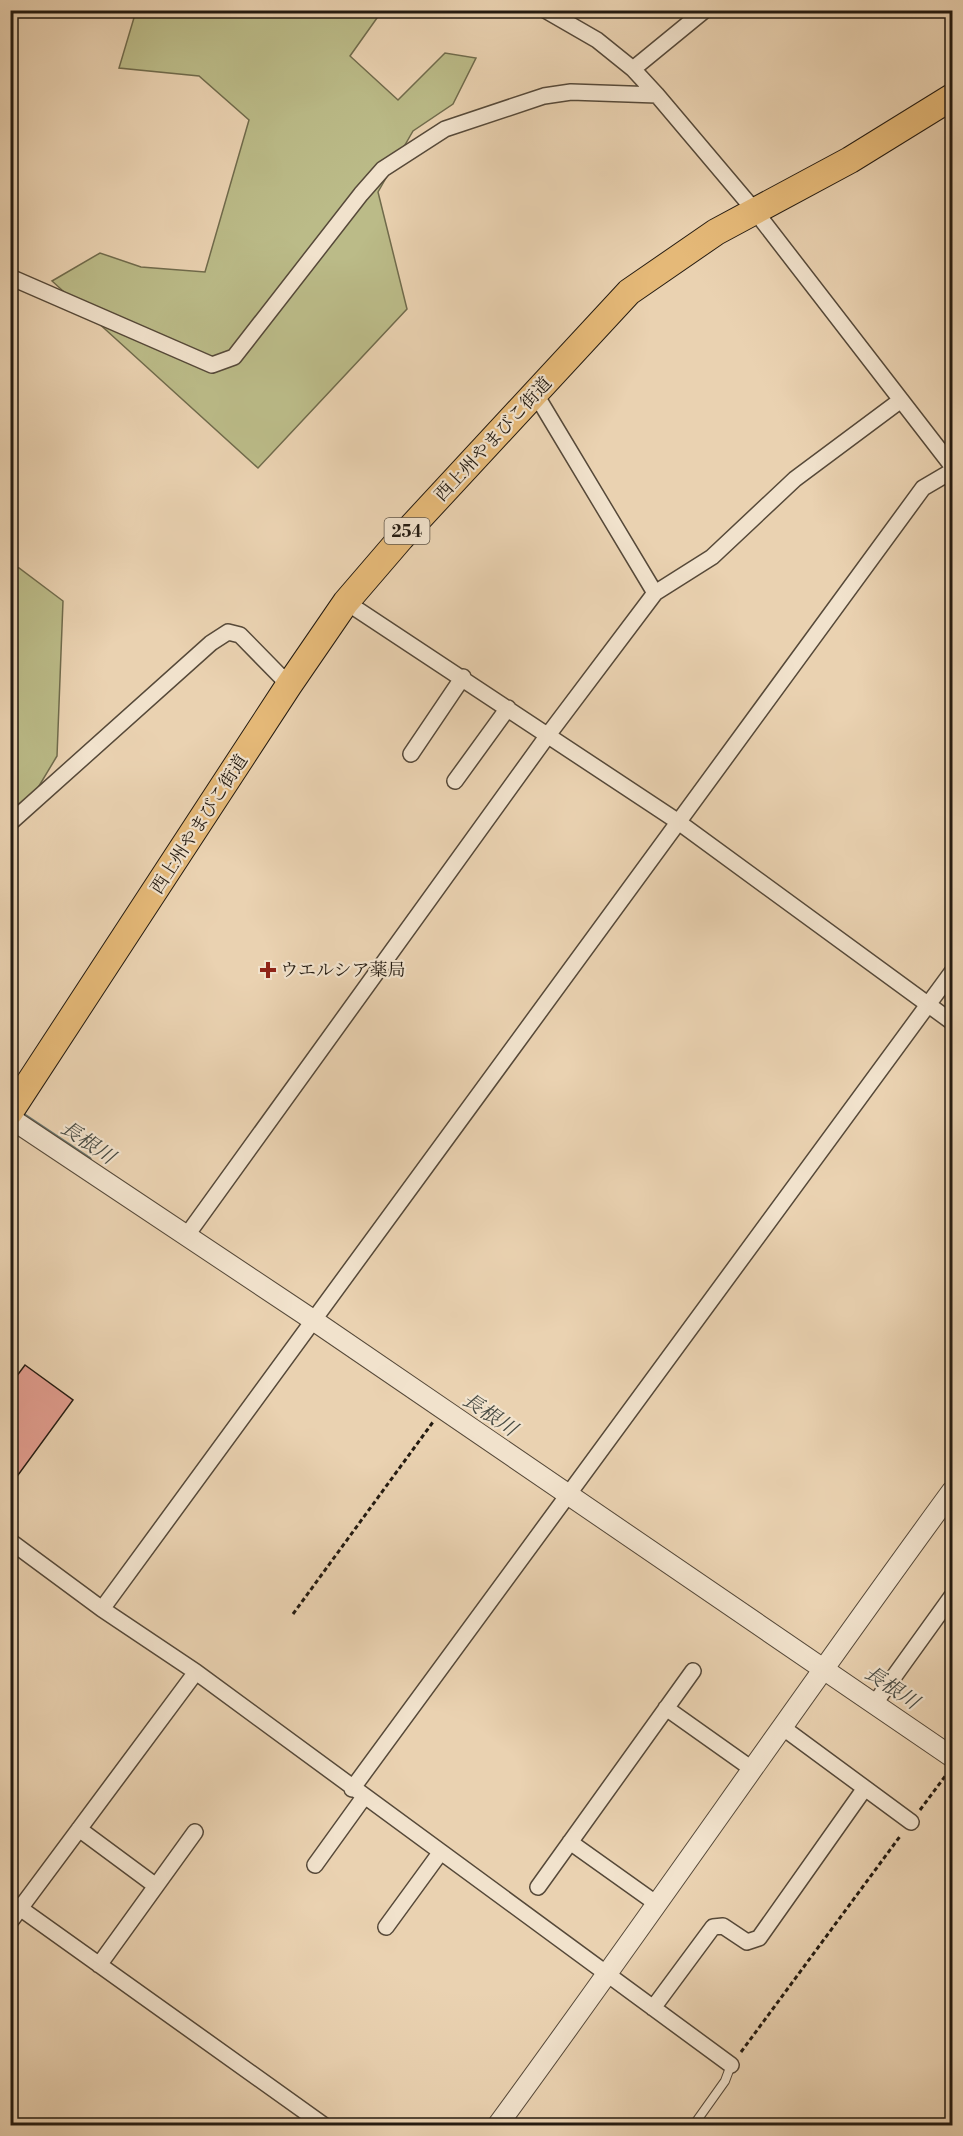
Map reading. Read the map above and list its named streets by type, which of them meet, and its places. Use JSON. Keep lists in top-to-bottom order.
{
  "streets": {
    "highway": ["西上州やまびこ街道", "254"]
  },
  "water": ["長根川"],
  "places": {
    "health": ["ウエルシア薬局"]
  }
}
